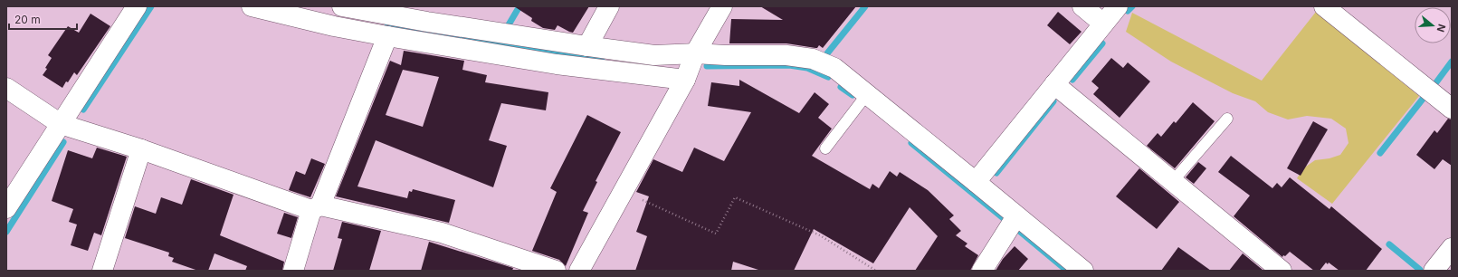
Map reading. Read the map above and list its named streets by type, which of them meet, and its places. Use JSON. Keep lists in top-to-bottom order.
{
  "scale_bar": "20 m",
  "north": "right"
}
